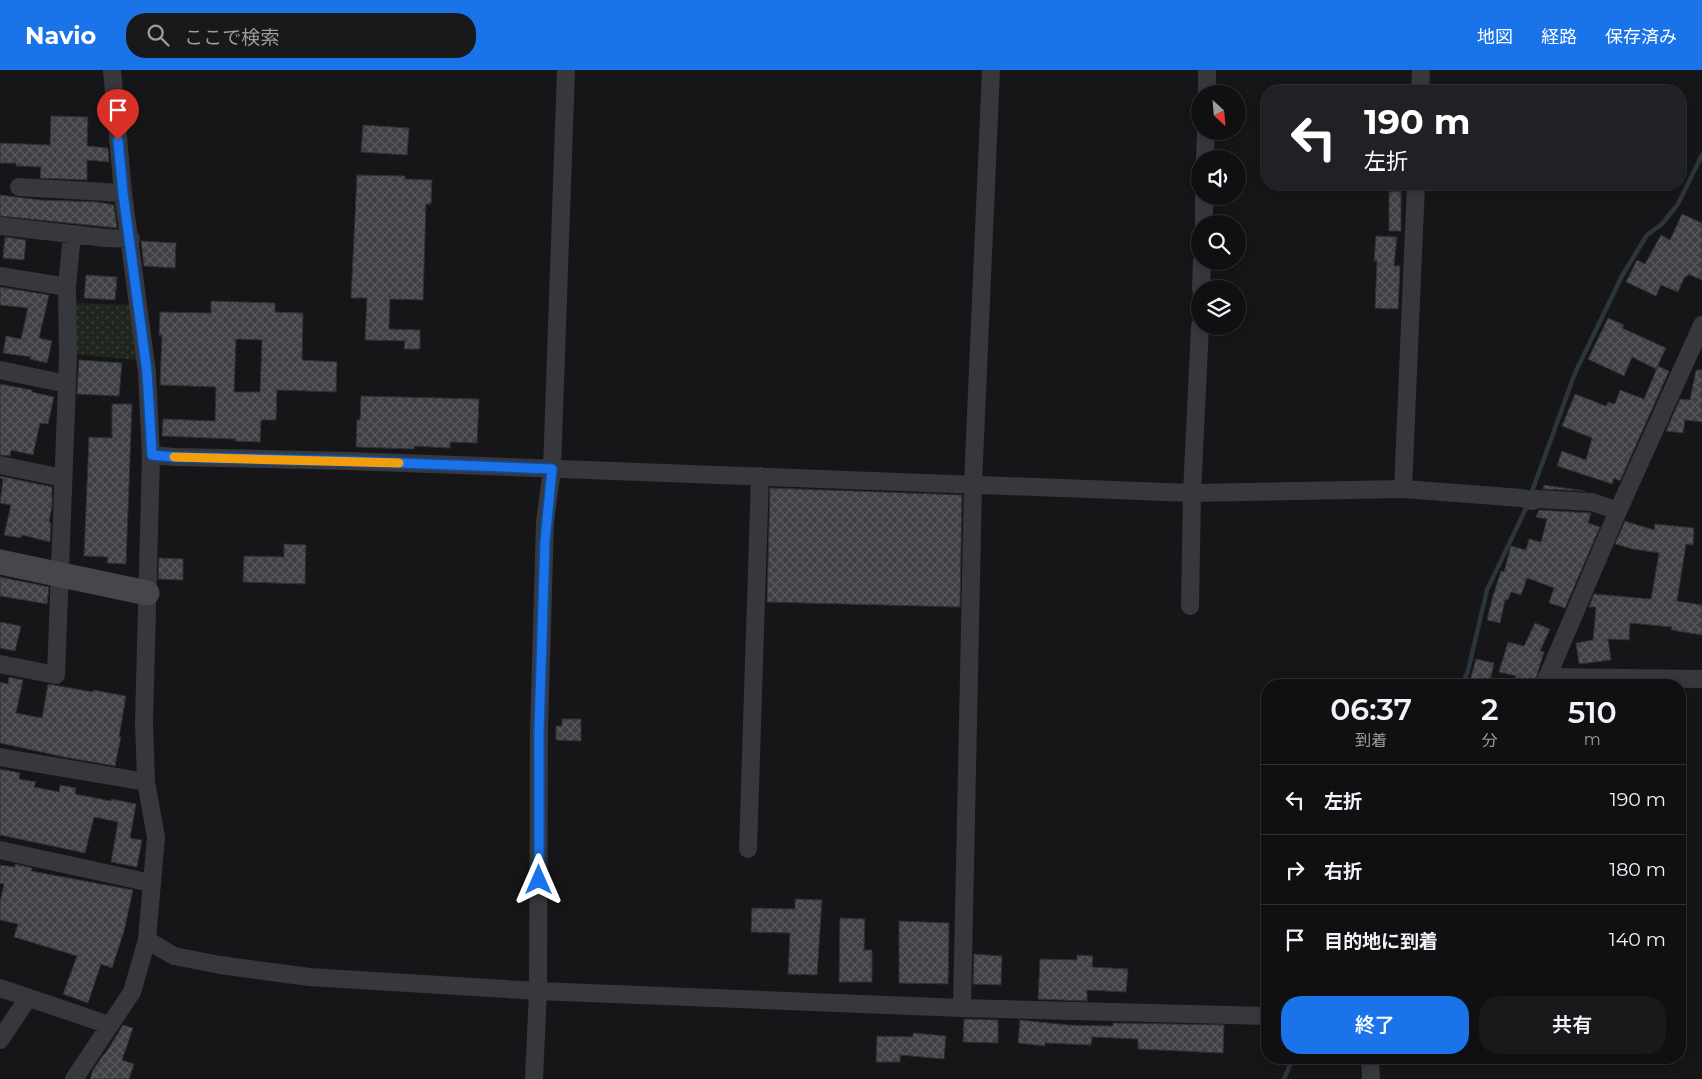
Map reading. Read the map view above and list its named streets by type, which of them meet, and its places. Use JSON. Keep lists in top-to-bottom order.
{
  "north": "bottom right",
  "page": {
    "header": "Navio",
    "search": "ここで検索",
    "nav": ["地図", "経路", "保存済み"],
    "turn": ["190 m", "左折"],
    "eta": [
      "06:37",
      "到着",
      "2",
      "分",
      "510",
      "m"
    ],
    "list": [
      {
        "name": "左折",
        "value": "190 m"
      },
      {
        "name": "右折",
        "value": "180 m"
      },
      {
        "name": "目的地に到着",
        "value": "140 m"
      }
    ],
    "buttons": ["終了", "共有"]
  }
}
